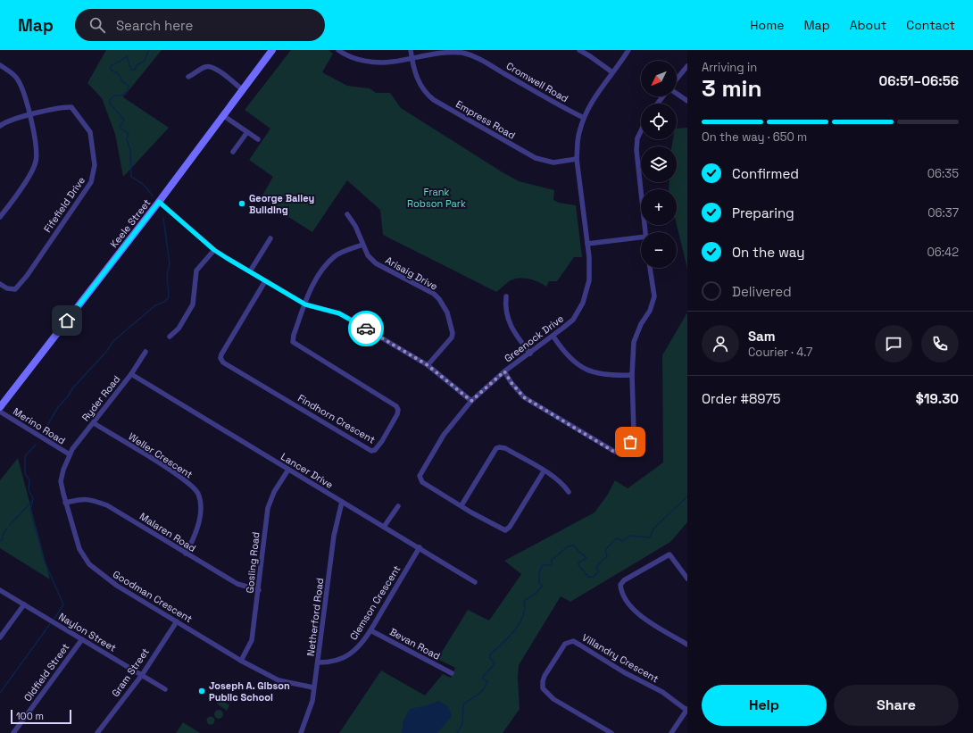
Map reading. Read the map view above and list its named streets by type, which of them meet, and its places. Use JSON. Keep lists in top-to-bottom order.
{
  "streets": {
    "main road": ["Keele Street"],
    "street": [
      "Cromwell Road",
      "Empress Road",
      "Fifefield Drive",
      "Arisaig Drive",
      "Greenock Drive",
      "Ryder Road",
      "Findhorn Crescent",
      "Merino Road",
      "Weller Crescent",
      "Lancer Drive",
      "Malaren Road",
      "Gosling Road",
      "Goodman Crescent",
      "Clemson Crescent",
      "Netherford Road",
      "Naylon Street",
      "Bevan Road",
      "Villandry Crescent",
      "Oldfield Street",
      "Gram Street"
    ]
  },
  "crossings": [
    ["Cromwell Road", "Empress Road"],
    ["Cromwell Road", "Greenock Drive"],
    ["Empress Road", "Greenock Drive"],
    ["Ryder Road", "Merino Road"],
    ["Ryder Road", "Weller Crescent"],
    ["Ryder Road", "Lancer Drive"],
    ["Ryder Road", "Goodman Crescent"],
    ["Merino Road", "Goodman Crescent"],
    ["Weller Crescent", "Malaren Road"],
    ["Lancer Drive", "Gosling Road"],
    ["Lancer Drive", "Clemson Crescent"],
    ["Lancer Drive", "Netherford Road"],
    ["Malaren Road", "Gosling Road"],
    ["Malaren Road", "Goodman Crescent"],
    ["Gosling Road", "Goodman Crescent"],
    ["Goodman Crescent", "Netherford Road"],
    ["Goodman Crescent", "Gram Street"],
    ["Clemson Crescent", "Netherford Road"],
    ["Clemson Crescent", "Bevan Road"],
    ["Naylon Street", "Oldfield Street"],
    ["Naylon Street", "Gram Street"]
  ],
  "parks": ["Frank Robson Park"],
  "places": ["George Bailey Building", "Joseph A. Gibson Public School"],
  "scale_bar": "100 m",
  "north": "bottom left",
  "page": {
    "header": "Map",
    "search": "Search here",
    "nav": [
      "Home",
      "Map",
      "About",
      "Contact"
    ],
    "heading": ["3 min", "Arriving in", "06:51–06:56"],
    "panel": [
      "Sam",
      "Courier · 4.7",
      "Order #8975",
      "$19.30"
    ],
    "map_buttons": ["+", "−"],
    "bar": "On the way · 650 m",
    "list": [
      ["Confirmed", "06:35"],
      ["Preparing", "06:37"],
      ["On the way", "06:42"],
      "Delivered"
    ],
    "buttons": ["Help", "Share"],
    "scale": "100 m"
  }
}
